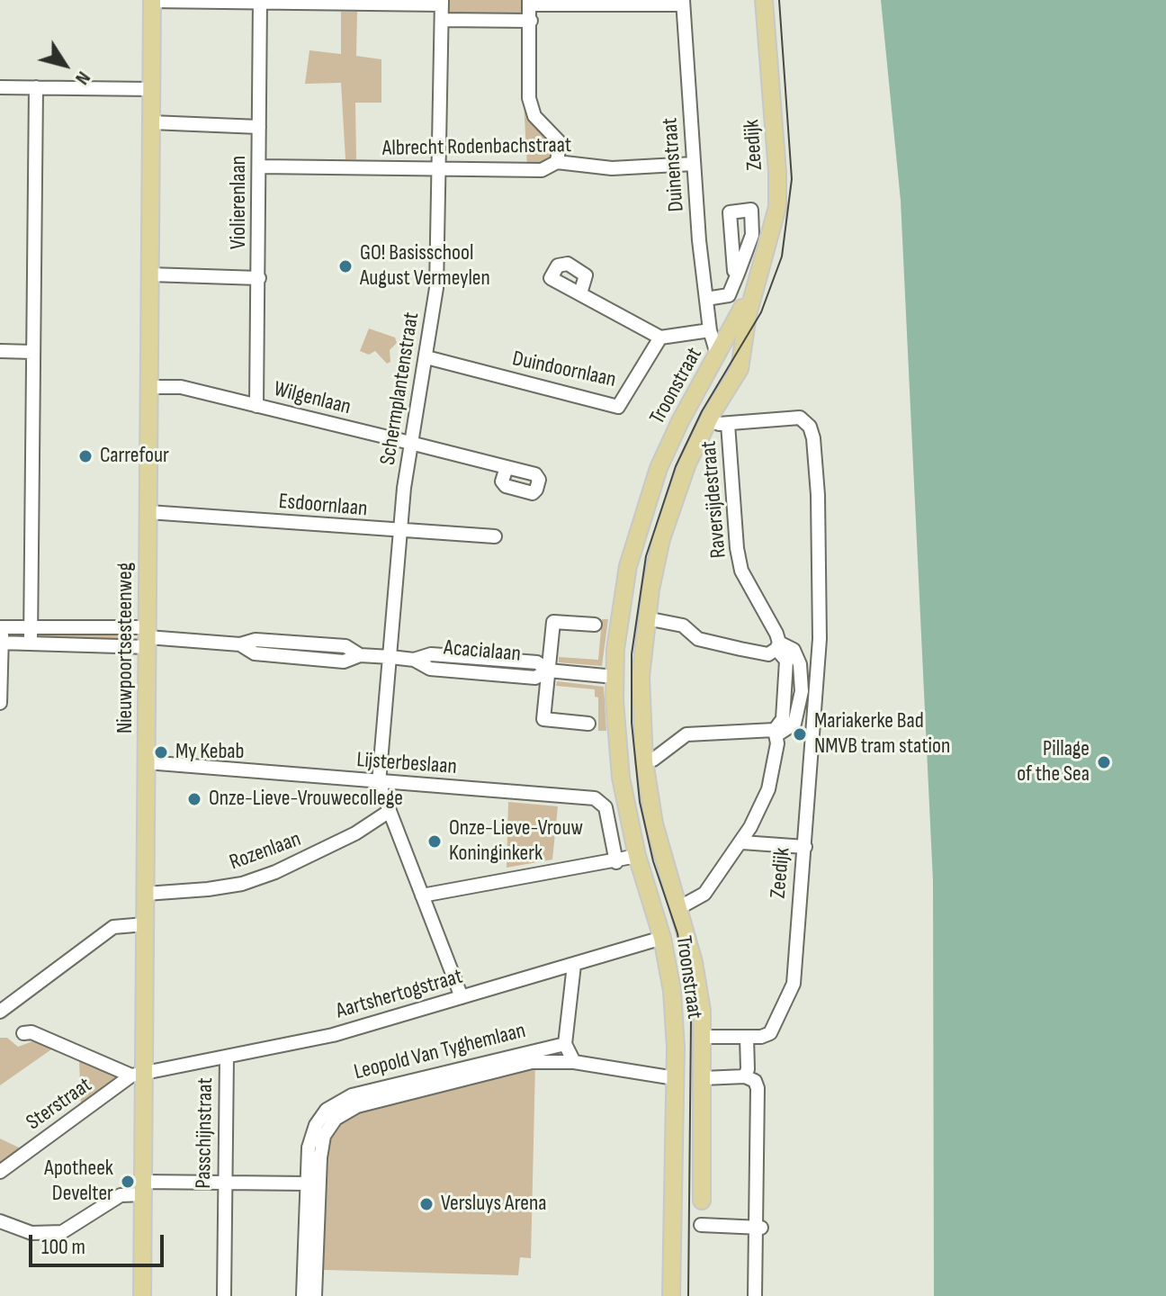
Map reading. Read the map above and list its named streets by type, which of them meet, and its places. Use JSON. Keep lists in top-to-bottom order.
{
  "streets": {
    "main road": [
      "Zeedijk",
      "Troonstraat",
      "Nieuwpoortsesteenweg",
      "Acacialaan"
    ],
    "street": [
      "Albrecht Rodenbachstraat",
      "Duinenstraat",
      "Violierenlaan",
      "Duindoornlaan",
      "Schermplantenstraat",
      "Wilgenlaan",
      "Raversijdestraat",
      "Esdoornlaan",
      "Lijsterbeslaan",
      "Rozenlaan",
      "Aartshertogstraat",
      "Leopold Van Tyghemlaan",
      "Sterstraat",
      "Passchijnstraat"
    ]
  },
  "crossings": [
    ["Zeedijk", "Troonstraat"],
    ["Zeedijk", "Raversijdestraat"],
    ["Albrecht Rodenbachstraat", "Duinenstraat"],
    ["Albrecht Rodenbachstraat", "Violierenlaan"],
    ["Albrecht Rodenbachstraat", "Schermplantenstraat"],
    ["Violierenlaan", "Wilgenlaan"],
    ["Duindoornlaan", "Schermplantenstraat"],
    ["Troonstraat", "Raversijdestraat"],
    ["Troonstraat", "Acacialaan"],
    ["Troonstraat", "Aartshertogstraat"],
    ["Troonstraat", "Leopold Van Tyghemlaan"],
    ["Schermplantenstraat", "Wilgenlaan"],
    ["Schermplantenstraat", "Esdoornlaan"],
    ["Schermplantenstraat", "Acacialaan"],
    ["Schermplantenstraat", "Lijsterbeslaan"],
    ["Wilgenlaan", "Nieuwpoortsesteenweg"],
    ["Esdoornlaan", "Nieuwpoortsesteenweg"],
    ["Nieuwpoortsesteenweg", "Acacialaan"],
    ["Nieuwpoortsesteenweg", "Lijsterbeslaan"],
    ["Nieuwpoortsesteenweg", "Rozenlaan"],
    ["Nieuwpoortsesteenweg", "Aartshertogstraat"],
    ["Nieuwpoortsesteenweg", "Sterstraat"],
    ["Aartshertogstraat", "Sterstraat"],
    ["Aartshertogstraat", "Passchijnstraat"]
  ],
  "places": [
    "GO! Basisschool August Vermeylen",
    "Carrefour",
    "Mariakerke Bad NMVB tram station",
    "My Kebab",
    "Pillage of the Sea",
    "Onze-Lieve-Vrouwecollege",
    "Onze-Lieve-Vrouw Koninginkerk",
    "Apotheek Develter",
    "Versluys Arena"
  ],
  "scale_bar": "100 m",
  "north": "bottom right"
}
